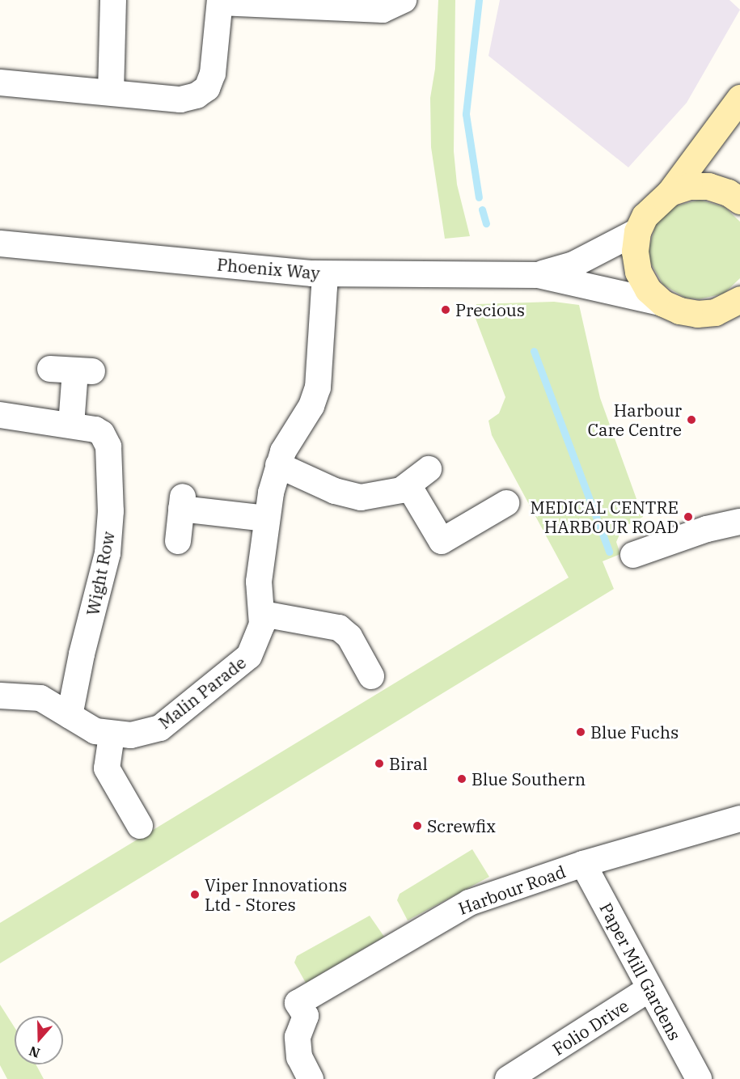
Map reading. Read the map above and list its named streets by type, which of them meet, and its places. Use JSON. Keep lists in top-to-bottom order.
{
  "streets": {
    "street": [
      "Phoenix Way",
      "Wight Row",
      "Malin Parade",
      "Harbour Road",
      "Paper Mill Gardens",
      "Folio Drive"
    ]
  },
  "crossings": [
    ["Phoenix Way", "Malin Parade"],
    ["Wight Row", "Malin Parade"],
    ["Harbour Road", "Paper Mill Gardens"],
    ["Paper Mill Gardens", "Folio Drive"]
  ],
  "places": [
    "Precious",
    "Harbour Care Centre",
    "MEDICAL CENTRE HARBOUR ROAD",
    "Blue Fuchs",
    "Biral",
    "Blue Southern",
    "Screwfix",
    "Viper Innovations Ltd - Stores"
  ],
  "north": "bottom"
}
